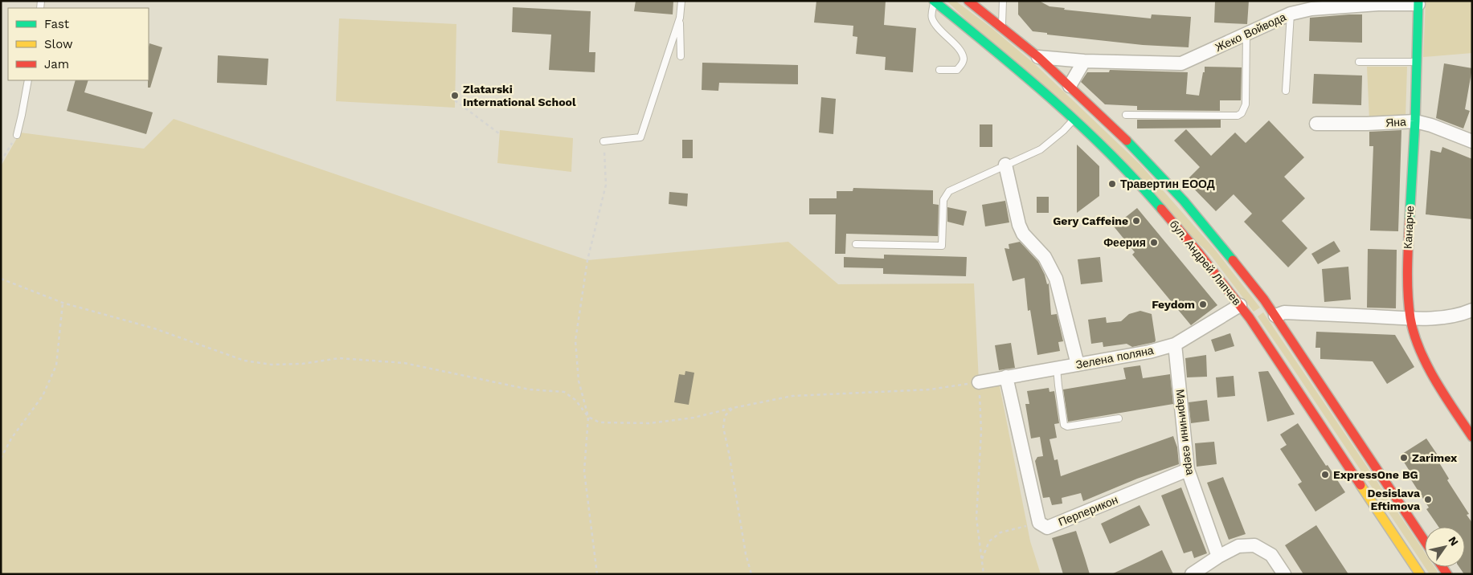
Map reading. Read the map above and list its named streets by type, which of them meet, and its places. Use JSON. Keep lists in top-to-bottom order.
{
  "streets": {
    "main road": ["Канарче", "бул. Андрей Ляпчев"],
    "street": [
      "Жеко Войвода",
      "Яна",
      "Зелена поляна",
      "Маричини езера",
      "Перперикон"
    ]
  },
  "crossings": [
    ["Жеко Войвода", "Канарче"],
    ["Жеко Войвода", "бул. Андрей Ляпчев"],
    ["Яна", "Канарче"],
    ["бул. Андрей Ляпчев", "Зелена поляна"],
    ["Зелена поляна", "Маричини езера"],
    ["Маричини езера", "Перперикон"]
  ],
  "places": [
    "Zlatarski International School",
    "Травертин ЕООД",
    "Gery Caffeine",
    "Феерия",
    "Feydom",
    "Zarimex",
    "ExpressOne BG",
    "Desislava Eftimova"
  ],
  "legend": ["Fast", "Slow", "Jam"],
  "north": "top right"
}
